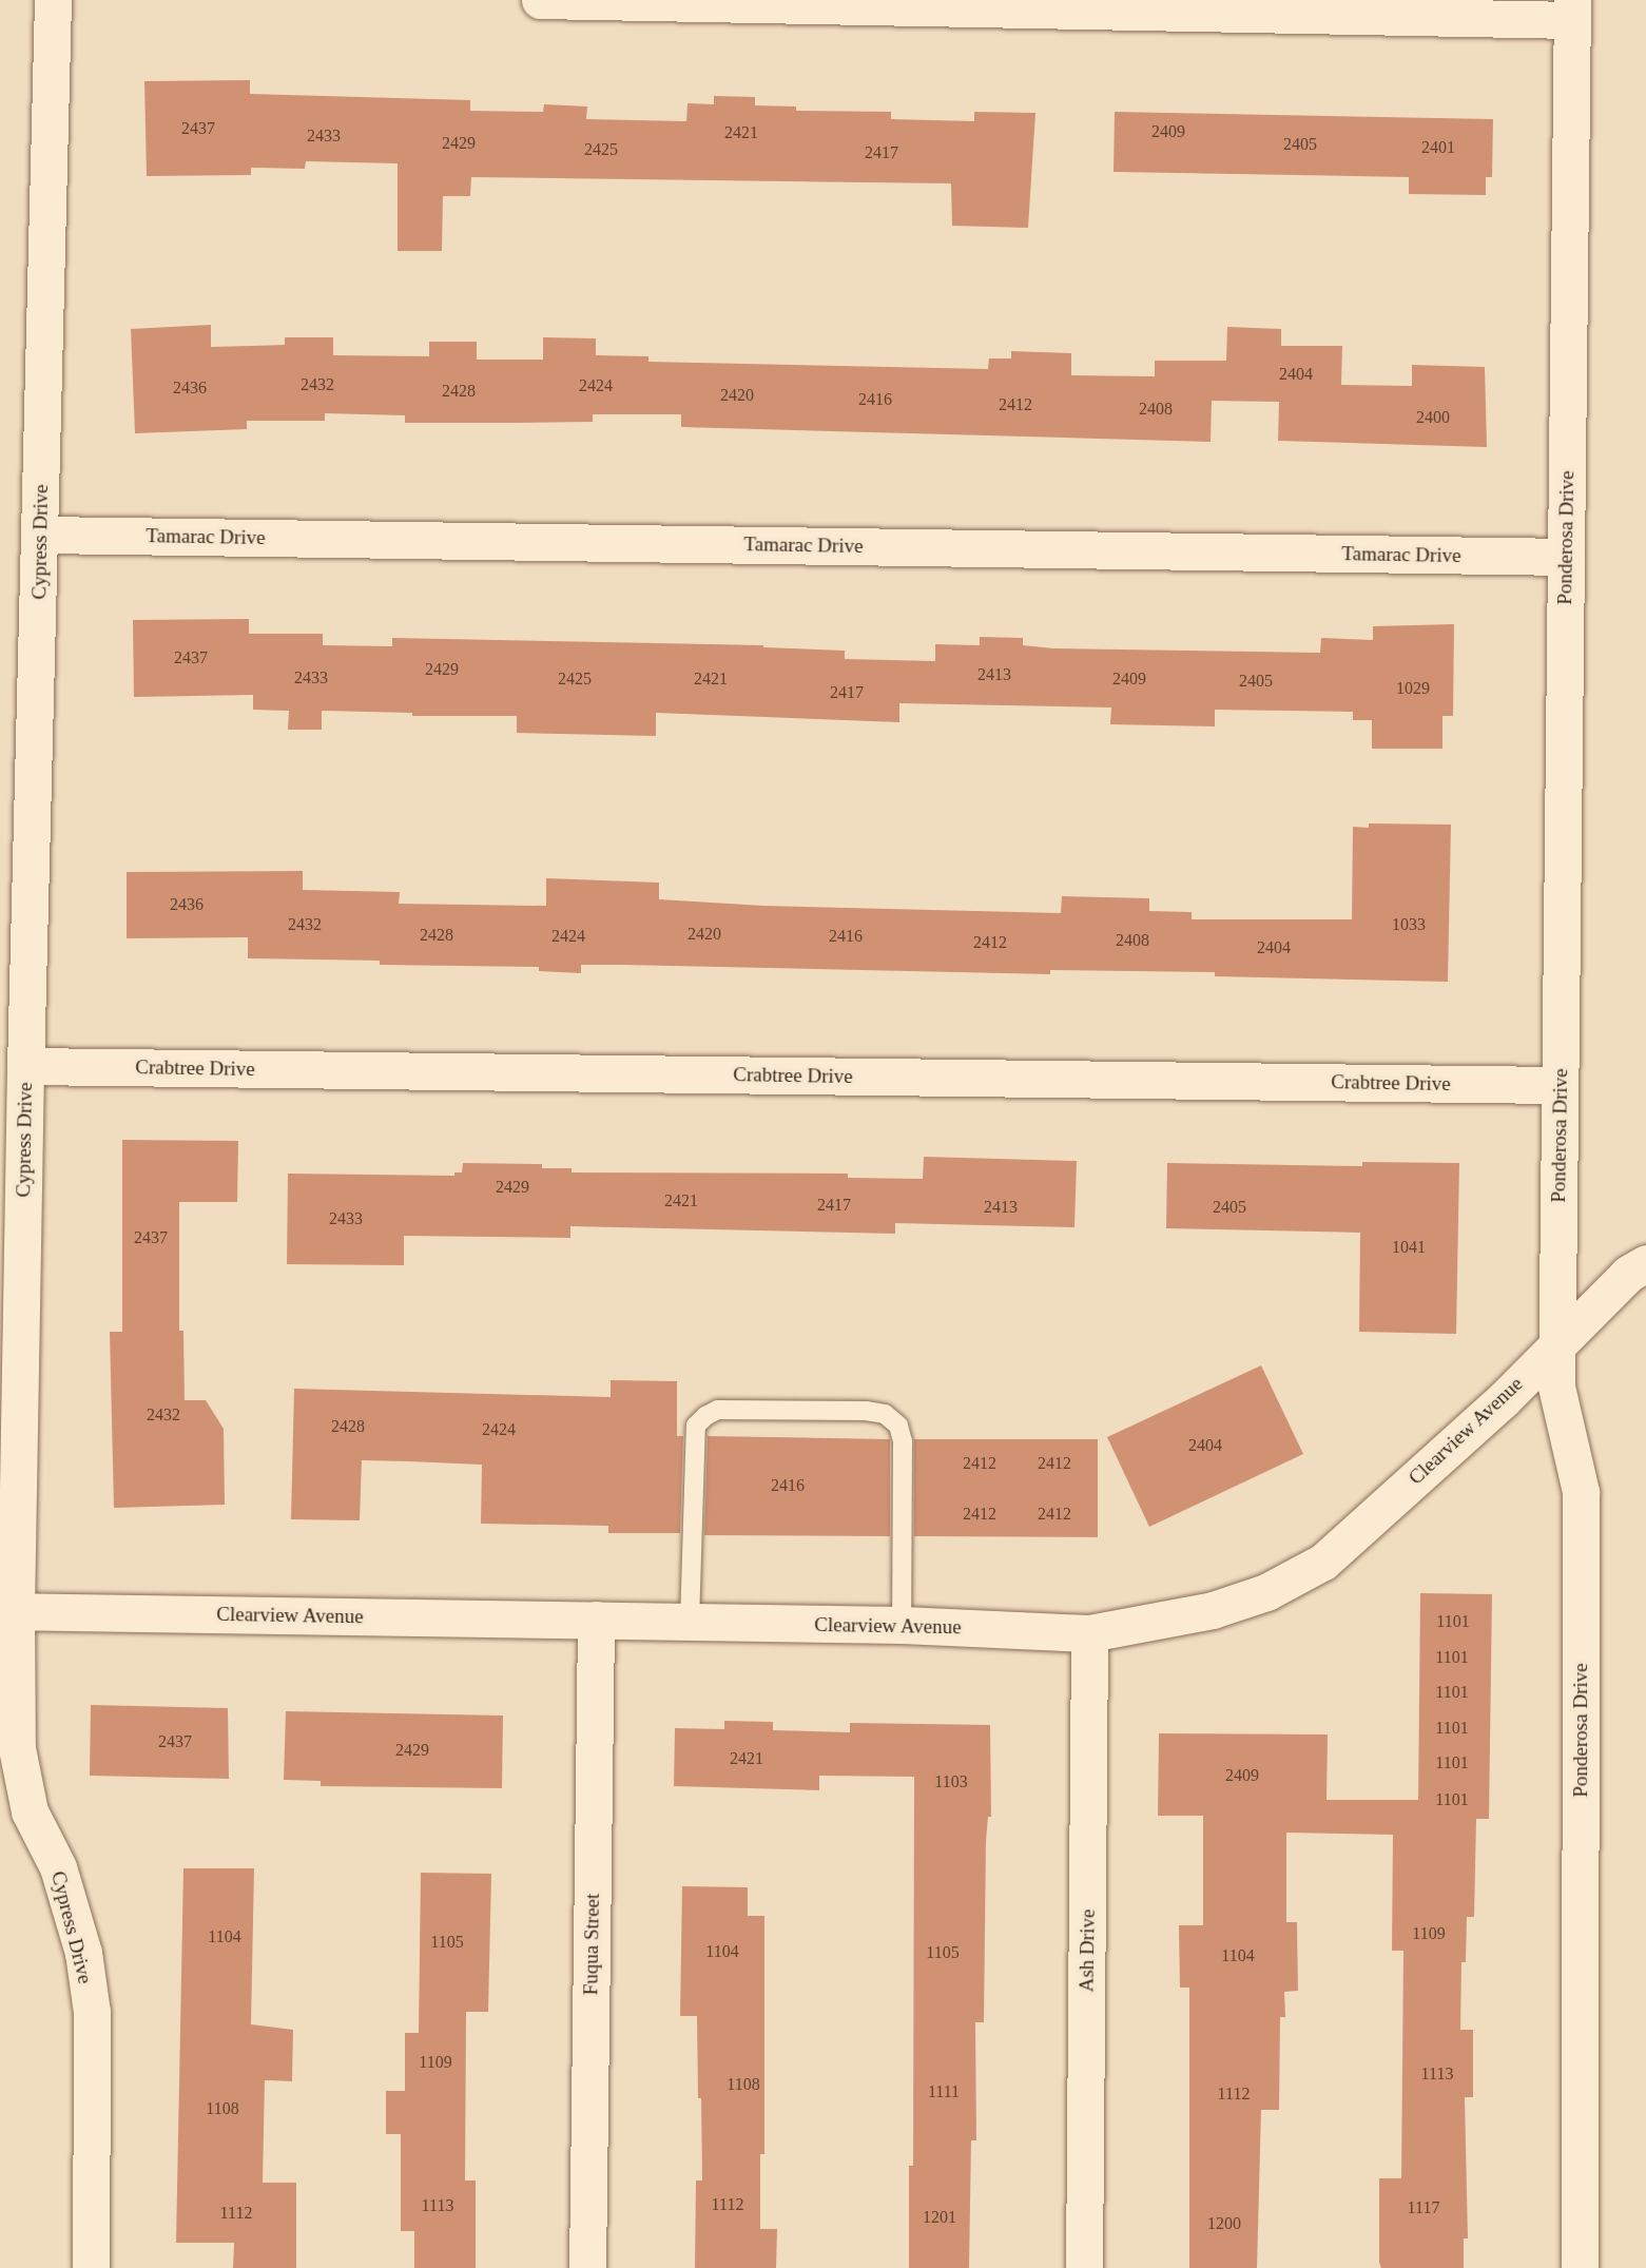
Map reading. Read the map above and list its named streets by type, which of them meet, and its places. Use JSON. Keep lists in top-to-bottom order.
{
  "streets": {
    "street": [
      "Tamarac Drive",
      "Ponderosa Drive",
      "Cypress Drive",
      "Crabtree Drive",
      "Clearview Avenue",
      "Fuqua Street",
      "Ash Drive"
    ]
  },
  "crossings": [
    ["Tamarac Drive", "Ponderosa Drive"],
    ["Tamarac Drive", "Cypress Drive"],
    ["Ponderosa Drive", "Crabtree Drive"],
    ["Ponderosa Drive", "Clearview Avenue"],
    ["Cypress Drive", "Crabtree Drive"],
    ["Cypress Drive", "Clearview Avenue"],
    ["Clearview Avenue", "Fuqua Street"],
    ["Clearview Avenue", "Ash Drive"]
  ],
  "house_numbers": [
    "2437",
    "2409",
    "2421",
    "2433",
    "2429",
    "2405",
    "2401",
    "2425",
    "2417",
    "2404",
    "2432",
    "2424",
    "2436",
    "2428",
    "2420",
    "2416",
    "2412",
    "2408",
    "2400",
    "2437",
    "2429",
    "2413",
    "2433",
    "2425",
    "2421",
    "2409",
    "2405",
    "1029",
    "2417",
    "2436",
    "2432",
    "1033",
    "2420",
    "2428",
    "2424",
    "2416",
    "2408",
    "2412",
    "2404",
    "2429",
    "2421",
    "2417",
    "2413",
    "2405",
    "2433",
    "2437",
    "1041",
    "2432",
    "2428",
    "2424",
    "2404",
    "2412",
    "2412",
    "2416",
    "2412",
    "2412",
    "1101",
    "1101",
    "1101",
    "1101",
    "2437",
    "2429",
    "2421",
    "1101",
    "2409",
    "1103",
    "1101",
    "1109",
    "1104",
    "1105",
    "1104",
    "1105",
    "1104",
    "1109",
    "1113",
    "1108",
    "1111",
    "1112",
    "1108",
    "1112",
    "1113",
    "1117",
    "1112",
    "1201",
    "1200"
  ]
}
